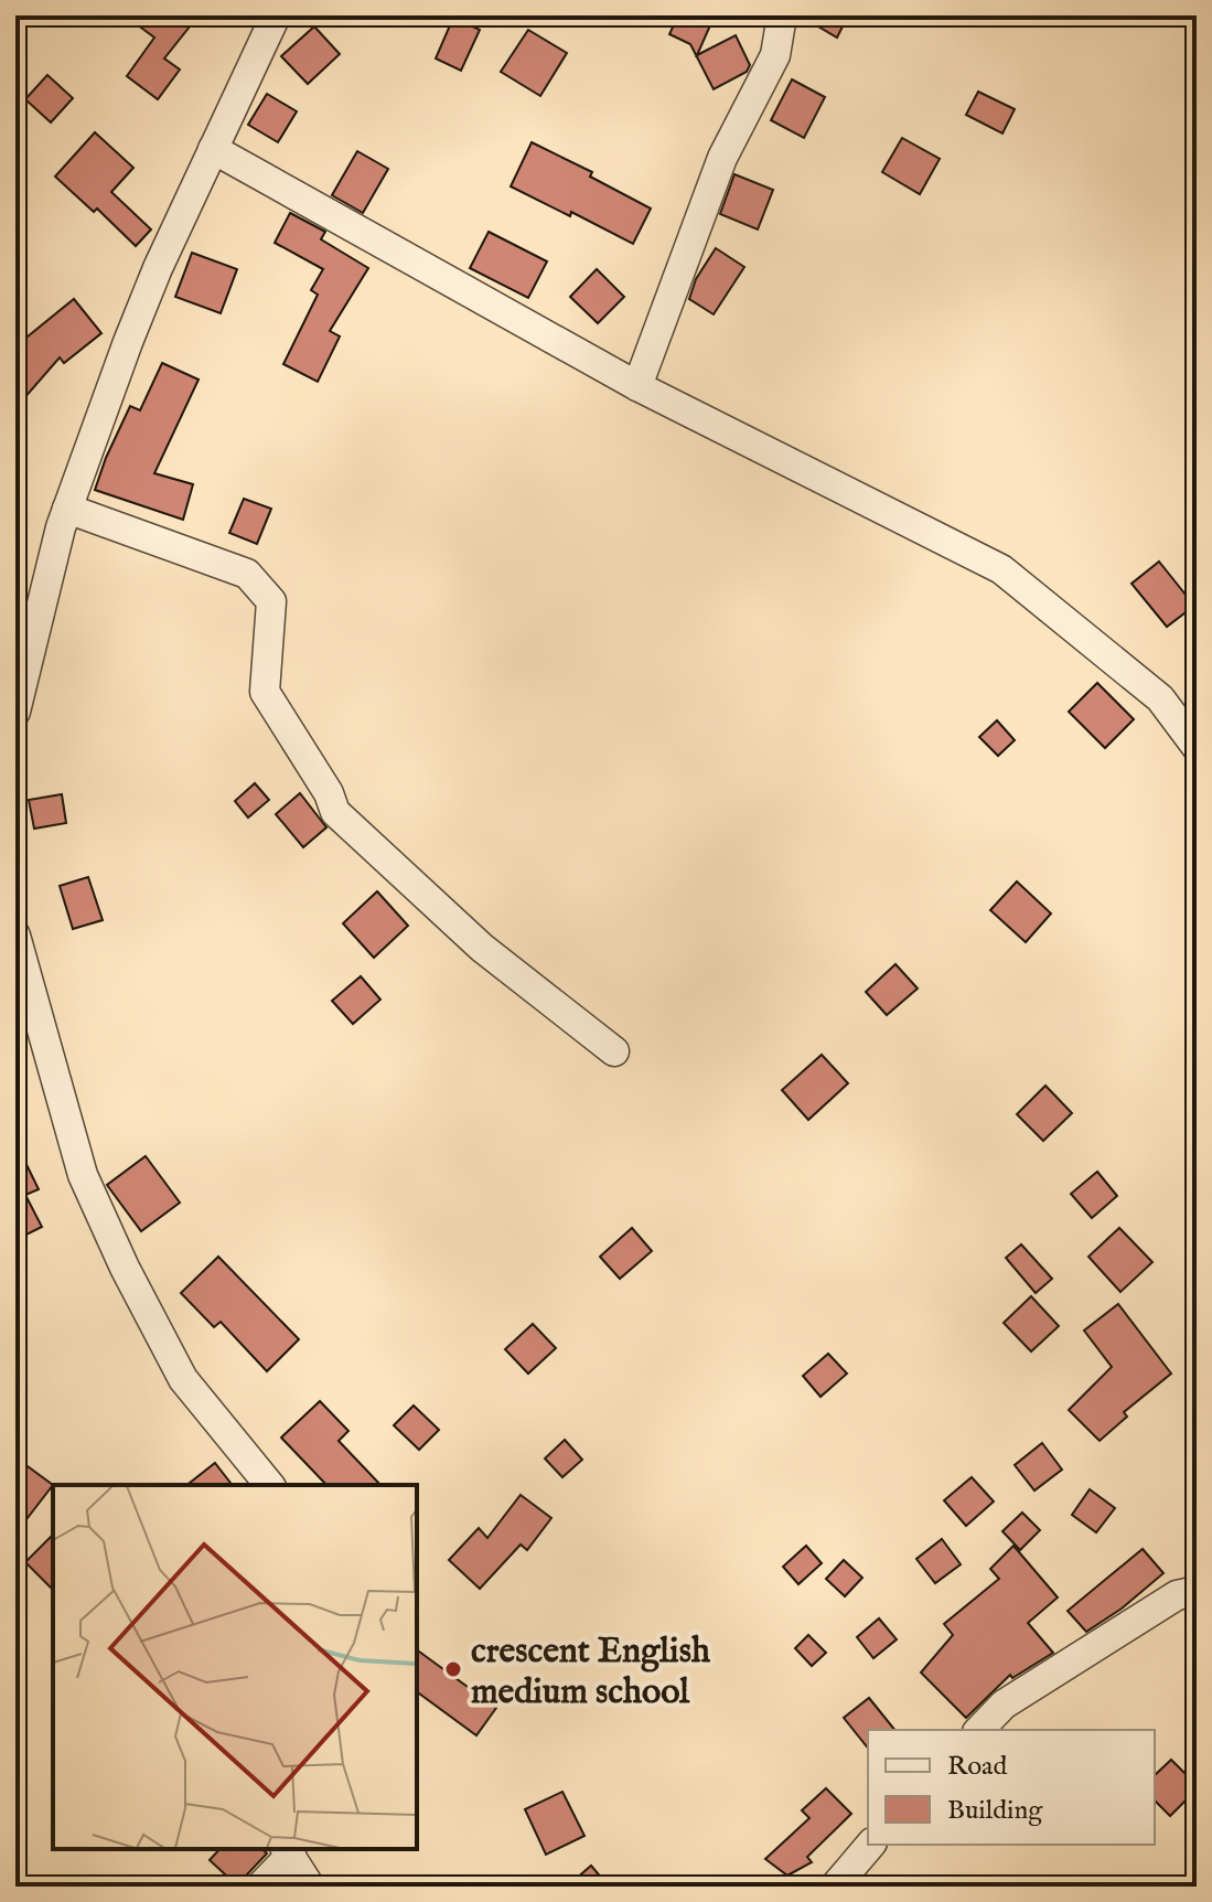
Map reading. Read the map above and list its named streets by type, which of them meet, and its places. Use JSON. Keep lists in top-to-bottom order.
{
  "places": ["crescent English medium school"],
  "legend": ["Road", "Building"]
}
